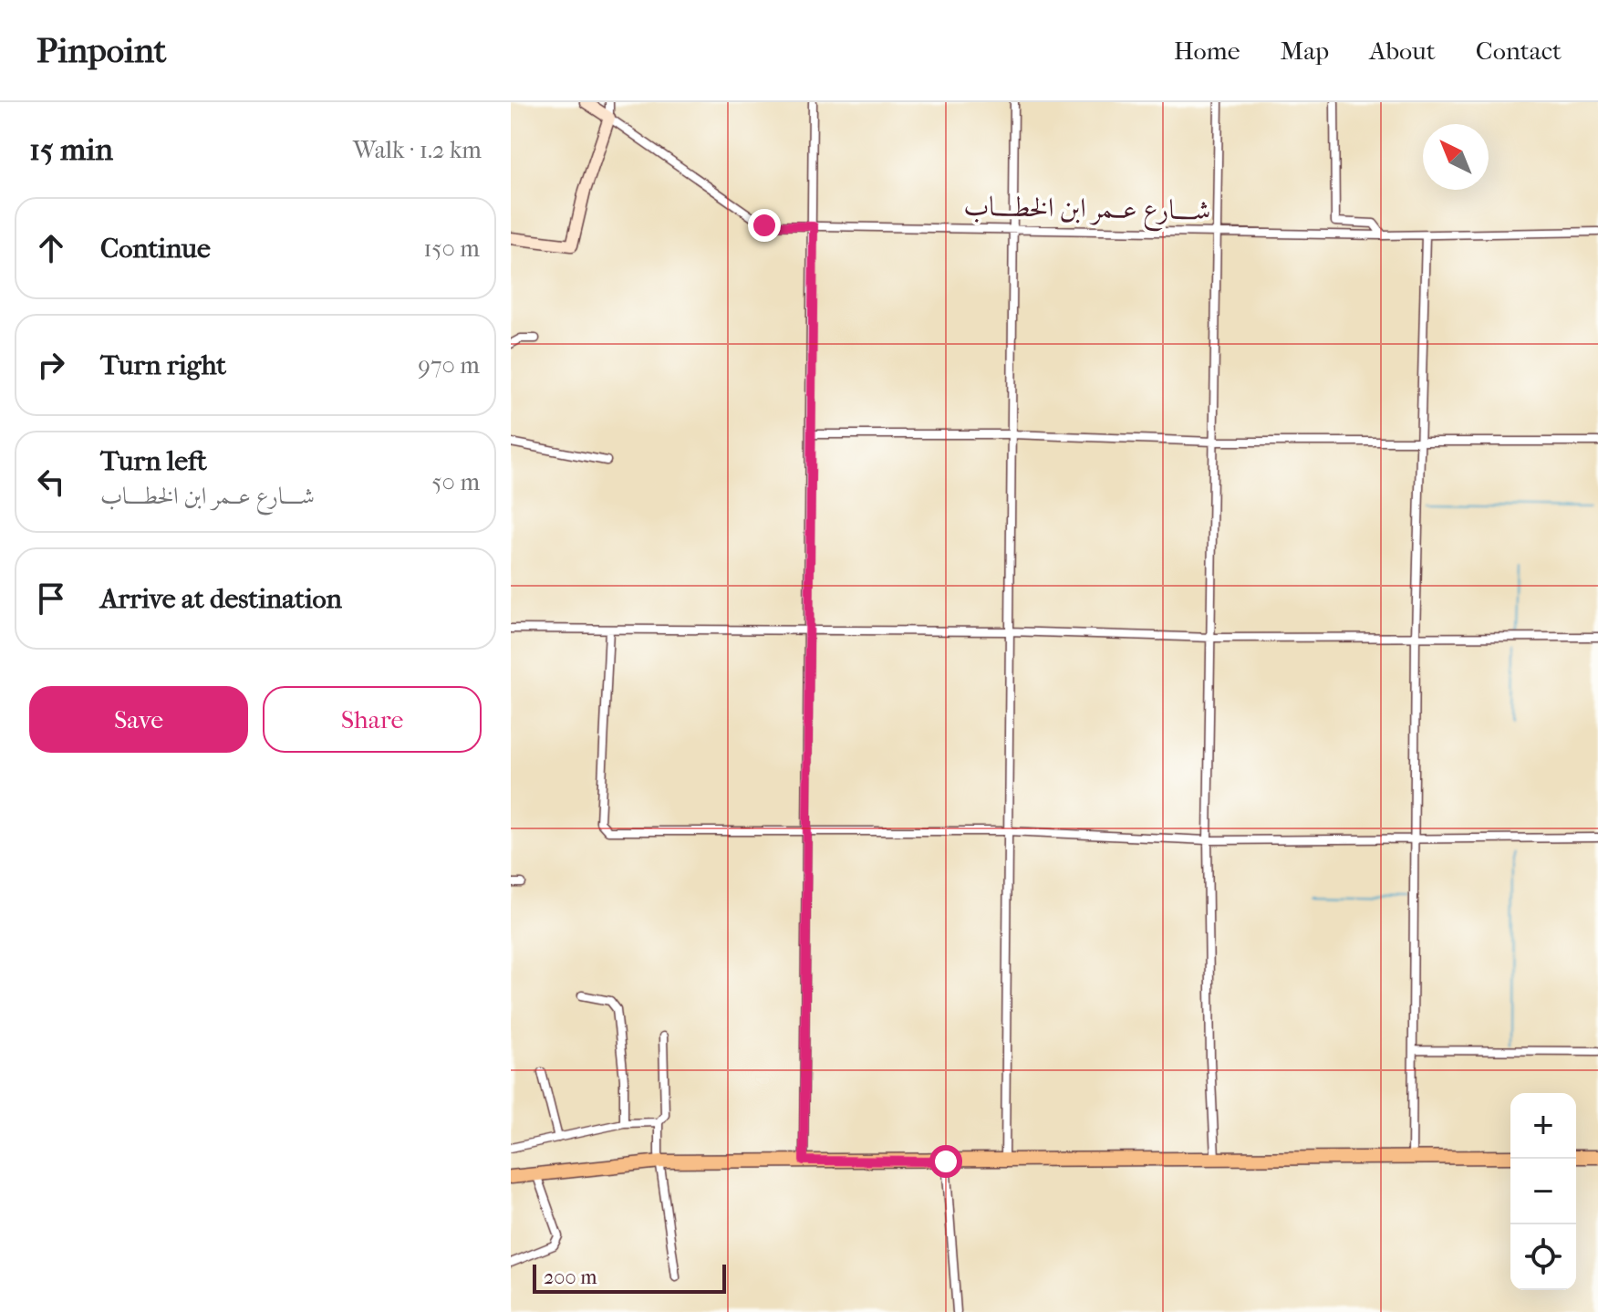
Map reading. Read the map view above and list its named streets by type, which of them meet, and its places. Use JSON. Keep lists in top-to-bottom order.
{
  "streets": {
    "street": ["شــــارع عــمر ابن الخطــــاب"]
  },
  "scale_bar": "200 m",
  "north": "top left",
  "page": {
    "header": "Pinpoint",
    "nav": [
      "Home",
      "Map",
      "About",
      "Contact"
    ],
    "heading": ["15 min", "Walk · 1.2 km"],
    "list": [
      ["Continue", "150 m"],
      ["Turn right", "970 m"],
      ["Turn left", "شــــارع عــمر ابن الخطــــاب", "50 m"],
      "Arrive at destination"
    ],
    "buttons": ["Save", "Share"],
    "map_buttons": ["+", "−"],
    "scale": "200 m"
  }
}
